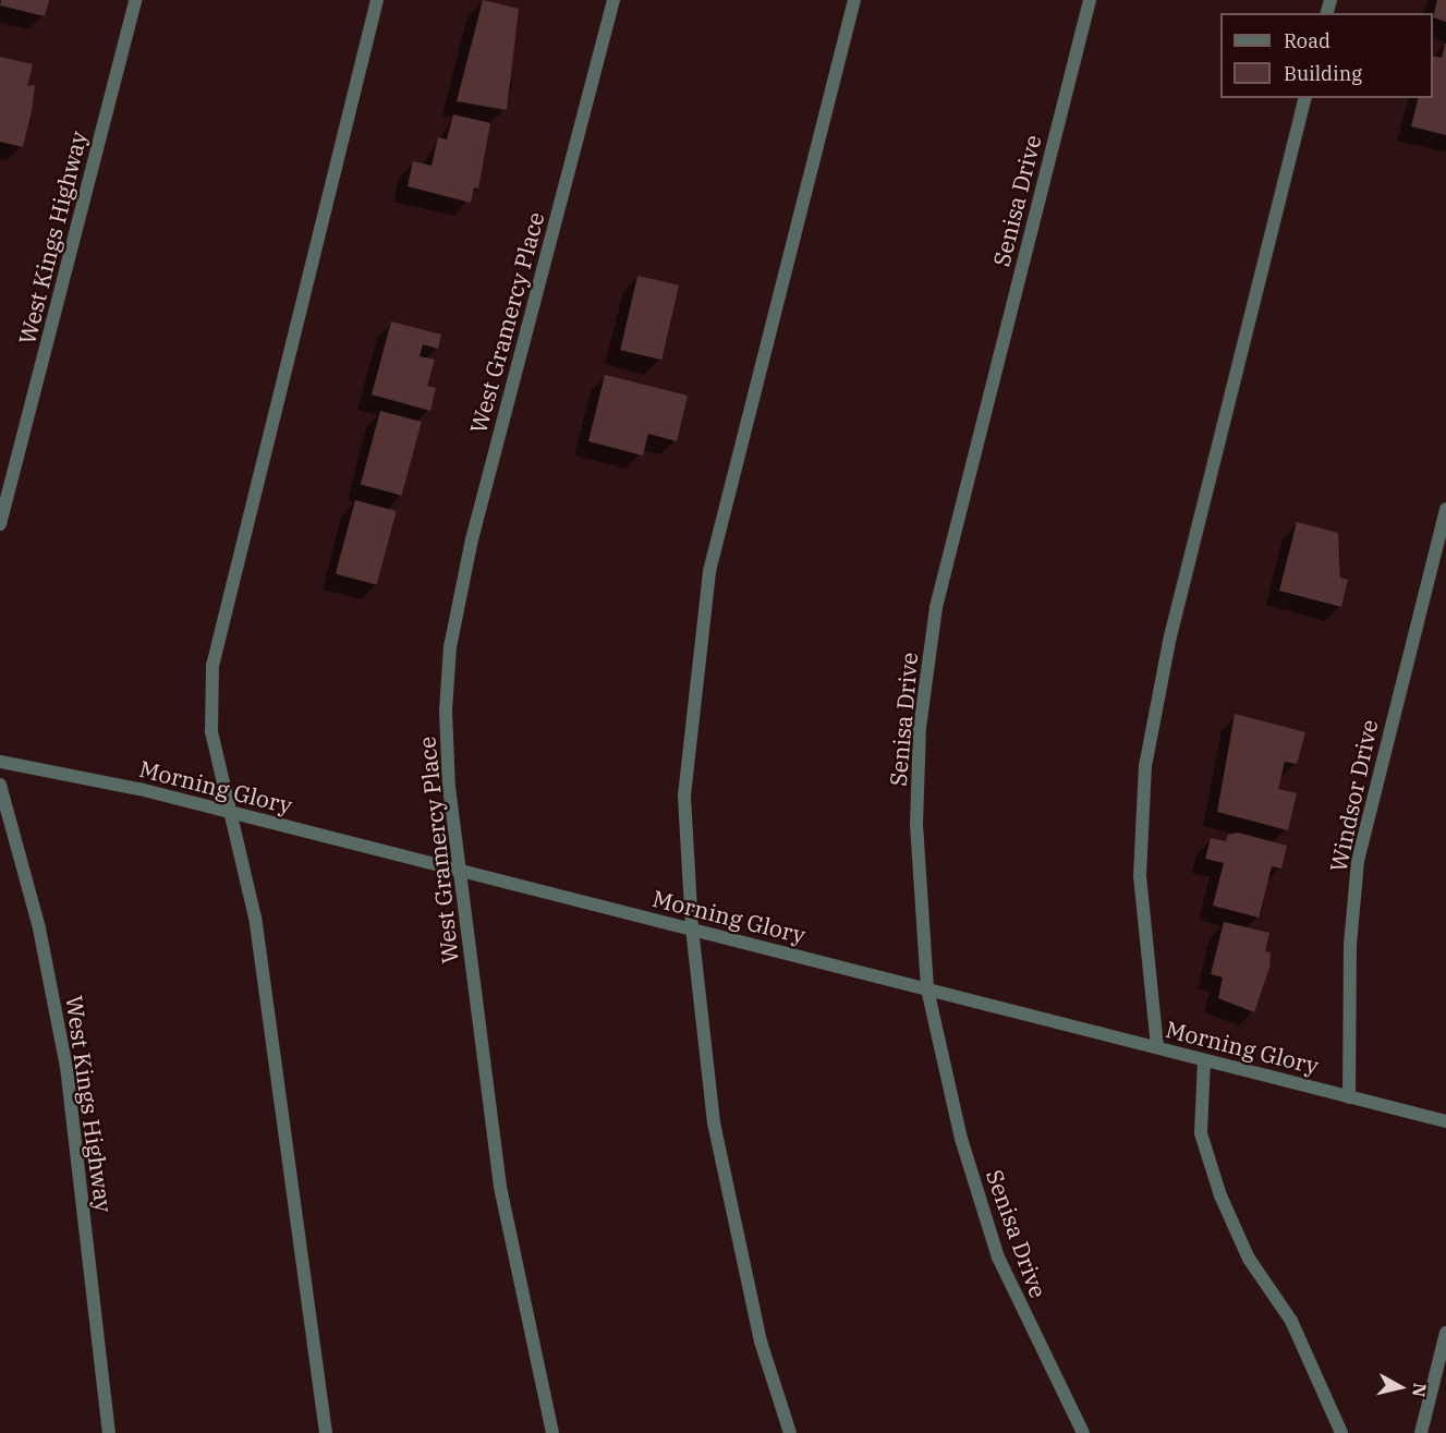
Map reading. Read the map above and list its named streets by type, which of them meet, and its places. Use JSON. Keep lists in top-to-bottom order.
{
  "streets": {
    "street": [
      "Senisa Drive",
      "West Kings Highway",
      "West Gramercy Place",
      "Morning Glory",
      "Windsor Drive"
    ]
  },
  "crossings": [
    ["Senisa Drive", "Morning Glory"],
    ["West Gramercy Place", "Morning Glory"],
    ["Morning Glory", "Windsor Drive"]
  ],
  "legend": ["Road", "Building"],
  "north": "right"
}
